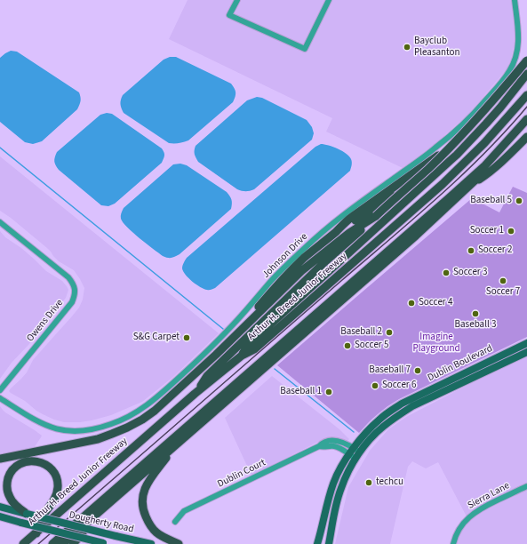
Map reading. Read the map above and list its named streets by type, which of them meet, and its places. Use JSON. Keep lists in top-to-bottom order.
{
  "streets": {
    "highway": ["Arthur H. Breed Junior Freeway"],
    "main road": ["Dublin Boulevard", "Dougherty Road"],
    "street": [
      "Johnson Drive",
      "Owens Drive",
      "Dublin Court",
      "Sierra Lane"
    ]
  },
  "crossings": [
    ["Dublin Boulevard", "Dublin Court"]
  ],
  "parks": ["Imagine Playground"],
  "places": [
    "Bayclub Pleasanton",
    "Baseball 5",
    "Soccer 1",
    "Soccer 2",
    "Soccer 3",
    "Soccer 7",
    "Soccer 4",
    "Baseball 3",
    "Baseball 2",
    "S&G Carpet",
    "Soccer 5",
    "Baseball 7",
    "Soccer 6",
    "Baseball 1",
    "techcu"
  ]
}
